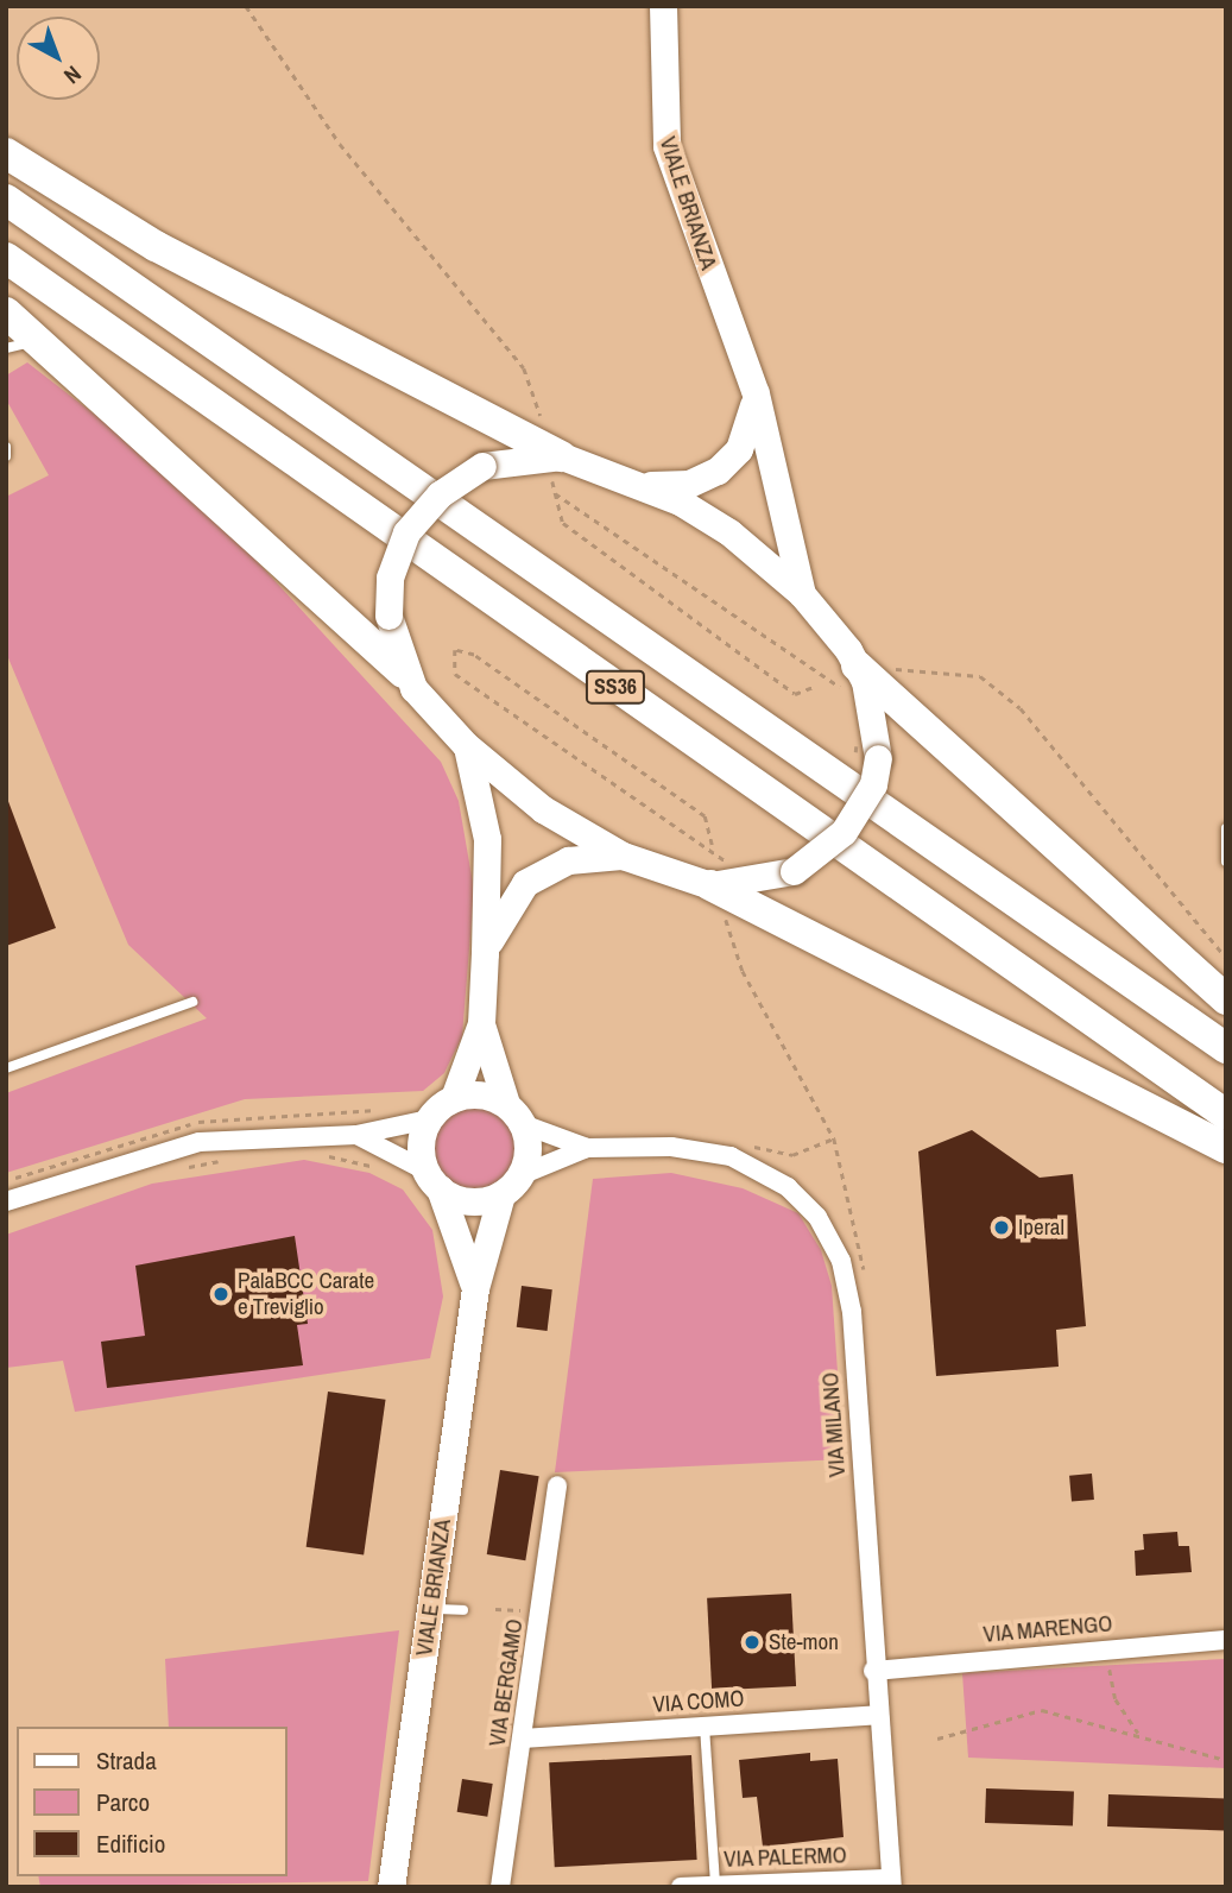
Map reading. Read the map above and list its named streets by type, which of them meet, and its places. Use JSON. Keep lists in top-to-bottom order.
{
  "streets": {
    "highway": ["SS36"],
    "main road": ["VIALE BRIANZA"],
    "street": [
      "VIA MILANO",
      "VIA MARENGO",
      "VIA BERGAMO",
      "VIA COMO",
      "VIA PALERMO"
    ]
  },
  "crossings": [
    ["VIALE BRIANZA", "VIA MILANO"],
    ["VIA MILANO", "VIA MARENGO"],
    ["VIA MILANO", "VIA COMO"],
    ["VIA MILANO", "VIA PALERMO"],
    ["VIA BERGAMO", "VIA COMO"]
  ],
  "places": ["Iperal", "PalaBCC Carate e Treviglio", "Ste-mon"],
  "legend": ["Strada", "Parco", "Edificio"],
  "north": "bottom right"
}
